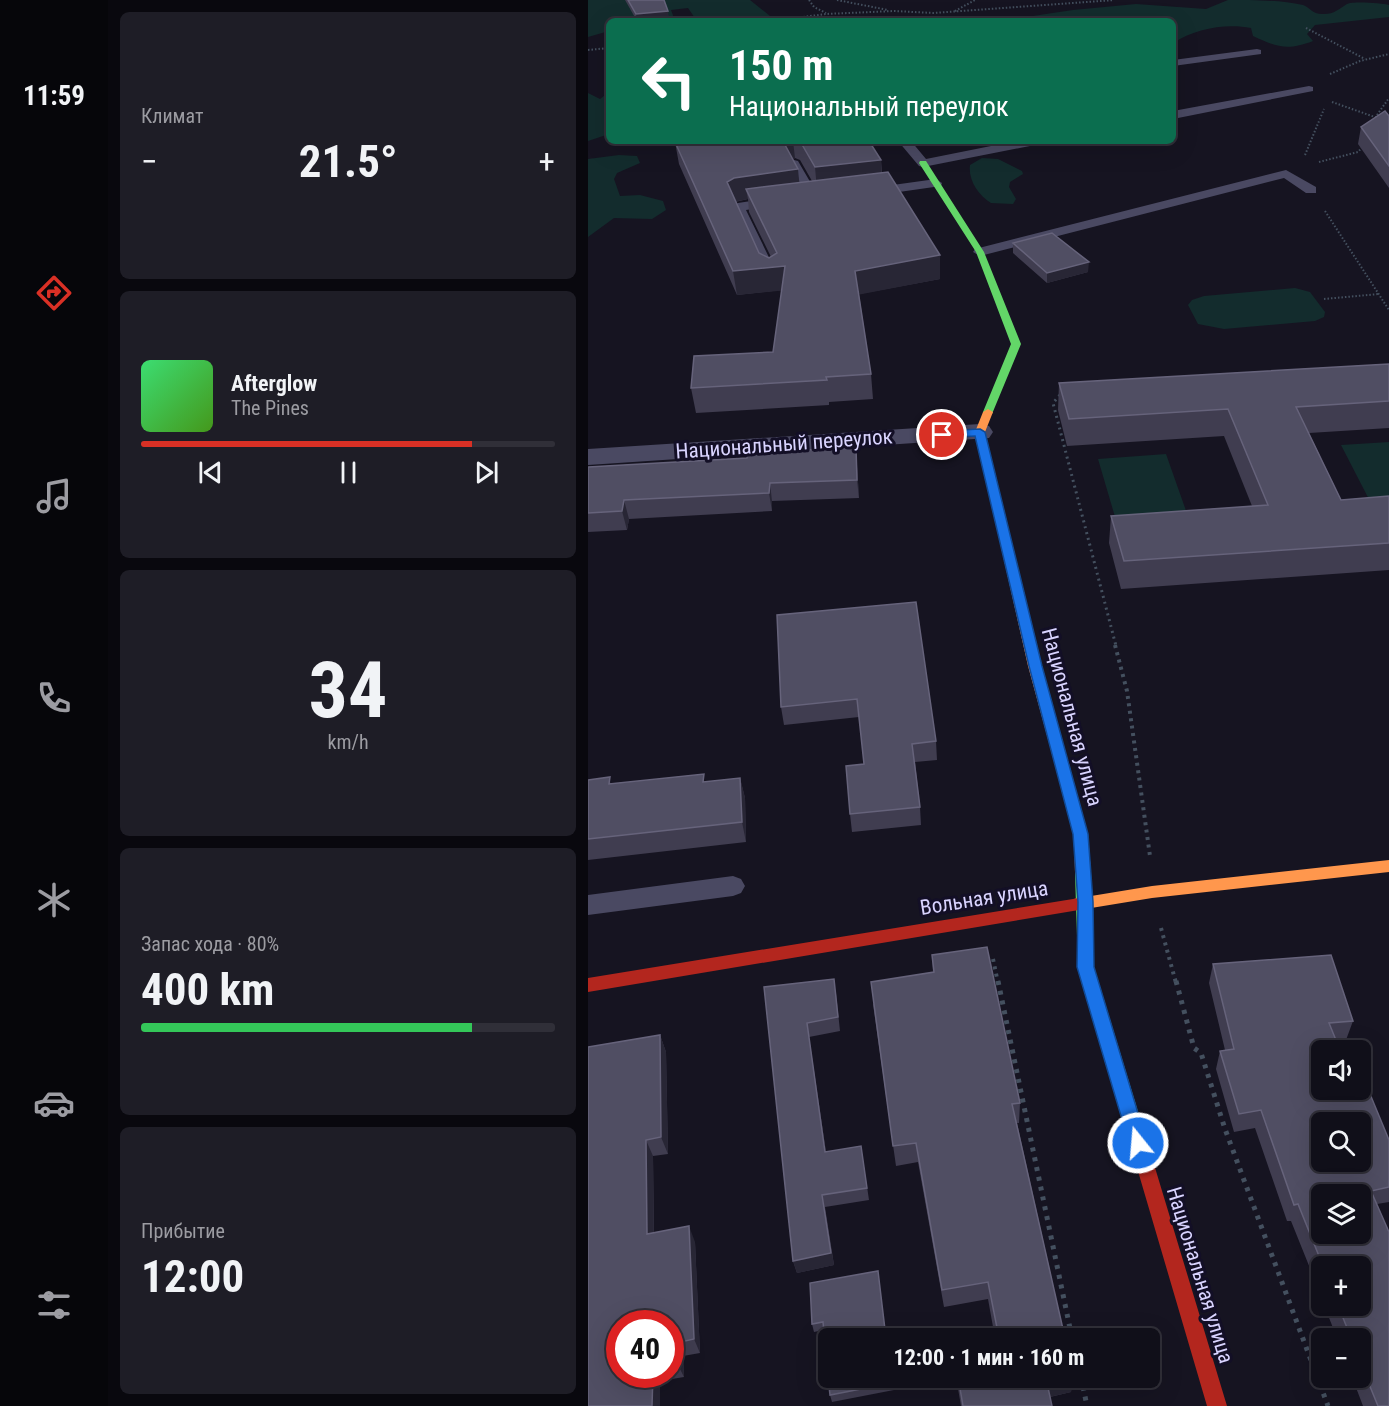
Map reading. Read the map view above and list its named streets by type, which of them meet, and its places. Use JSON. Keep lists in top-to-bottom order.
{
  "streets": {
    "street": ["Национальный переулок", "Национальная улица", "Вольная улица"]
  },
  "crossings": [
    ["Национальный переулок", "Национальная улица"],
    ["Национальная улица", "Вольная улица"]
  ],
  "page": {
    "tabs": "11:59",
    "tile": [
      "Климат",
      ["34", "km/h"],
      ["Запас хода · 80%", "400 km"],
      ["Прибытие", "12:00"]
    ],
    "turn": ["150 m", "Национальный переулок"],
    "heat": ["−", "21.5°", "+"],
    "song": ["Afterglow", "The Pines"],
    "map_buttons": ["+", "−"],
    "limit": "40",
    "trip": "12:00 · 1 мин · 160 m"
  }
}
